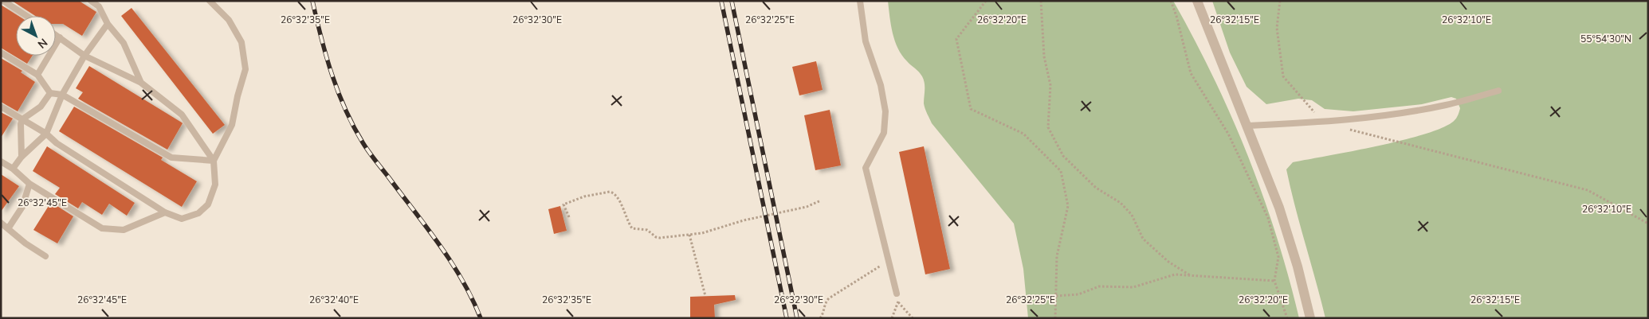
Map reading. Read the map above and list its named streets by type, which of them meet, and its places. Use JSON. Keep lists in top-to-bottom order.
{
  "north": "bottom right",
  "coordinates": [
    "26°32'35\"E",
    "26°32'25\"E",
    "26°32'20\"E",
    "26°32'10\"E",
    "26°32'30\"E",
    "26°32'15\"E",
    "55°54'30\"N",
    "26°32'45\"E",
    "26°32'40\"E"
  ]
}
